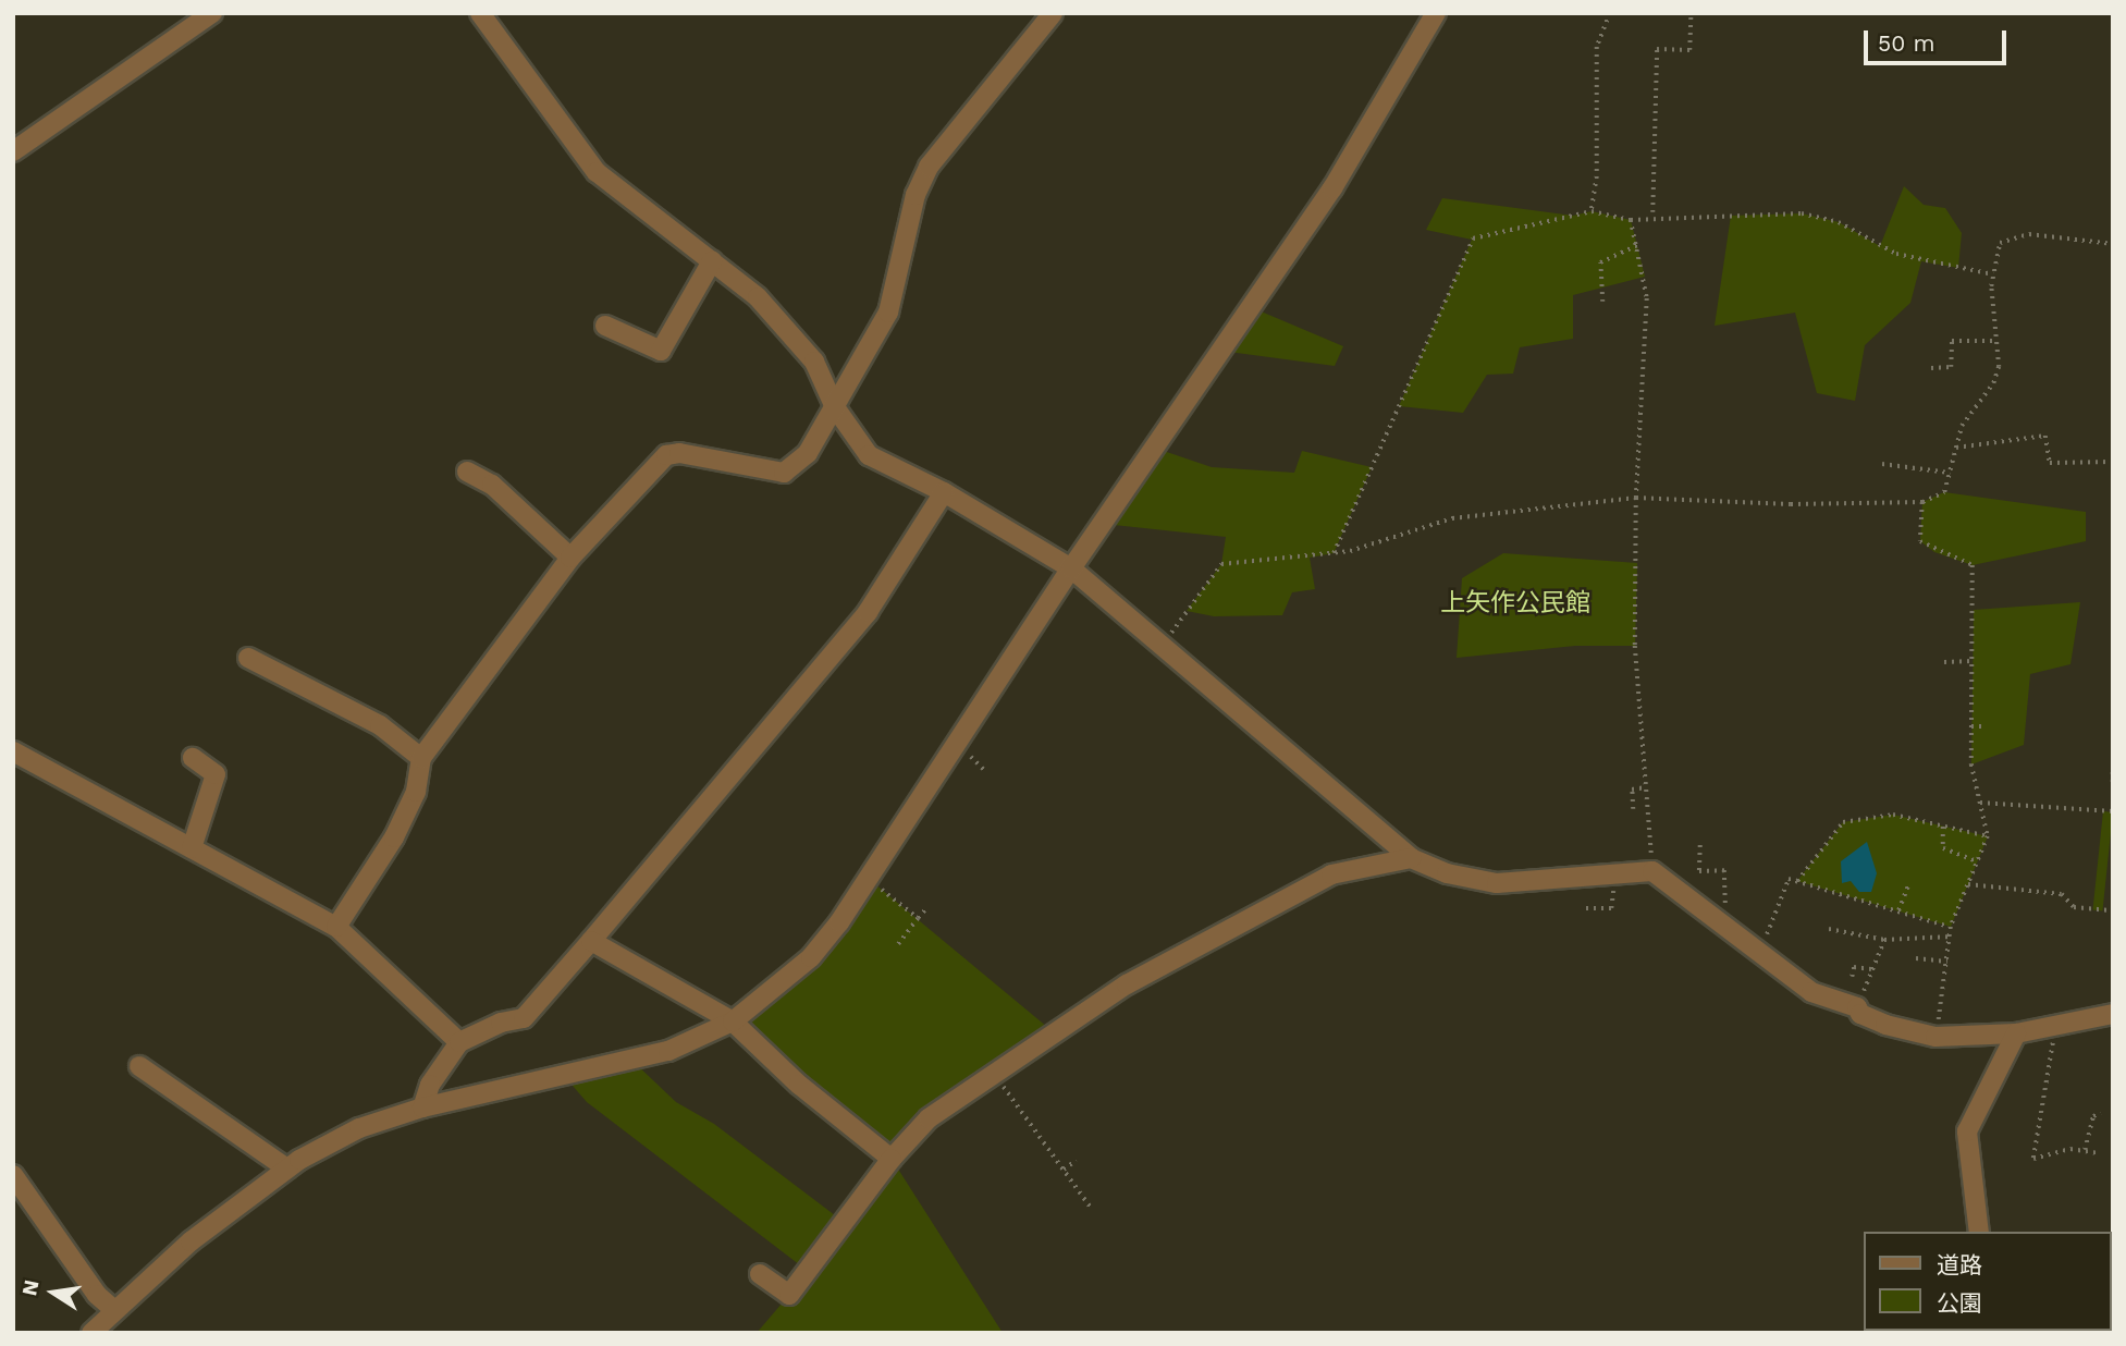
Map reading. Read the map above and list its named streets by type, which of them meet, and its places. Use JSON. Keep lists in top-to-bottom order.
{
  "parks": ["上矢作公民館"],
  "legend": ["道路", "公園"],
  "scale_bar": "50 m",
  "north": "left"
}
